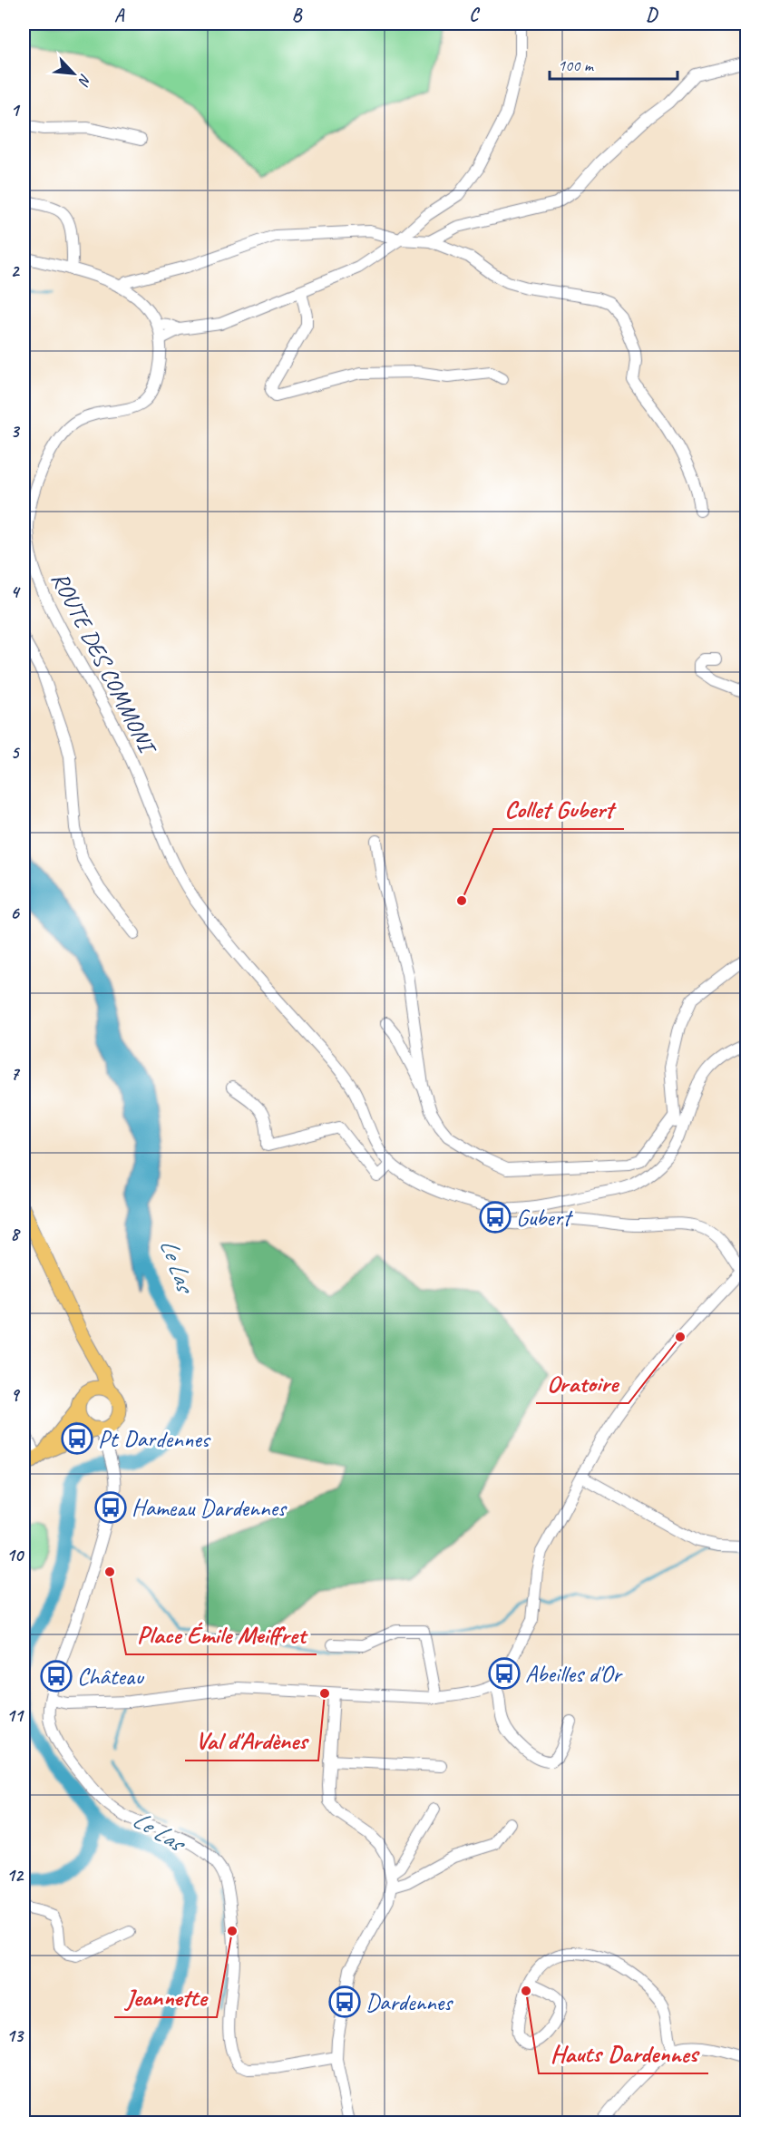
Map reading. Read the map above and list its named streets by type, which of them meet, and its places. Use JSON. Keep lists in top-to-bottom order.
{
  "streets": {
    "street": ["ROUTE DES COMMONI"]
  },
  "water": ["Le Las"],
  "places": {
    "other": [
      "Collet Gubert",
      "Oratoire",
      "Place Émile Meiffret",
      "Val d'Ardènes",
      "Jeannette",
      "Hauts Dardennes"
    ],
    "bus stop": [
      "Gubert",
      "Pt Dardennes",
      "Hameau Dardennes",
      "Abeilles d'Or",
      "Château",
      "Dardennes"
    ]
  },
  "scale_bar": "100 m",
  "north": "bottom right",
  "grid": {
    "columns": [
      "A",
      "B",
      "C",
      "D"
    ],
    "rows": [
      "1",
      "2",
      "3",
      "4",
      "5",
      "6",
      "7",
      "8",
      "9",
      "10",
      "11",
      "12",
      "13"
    ]
  }
}
